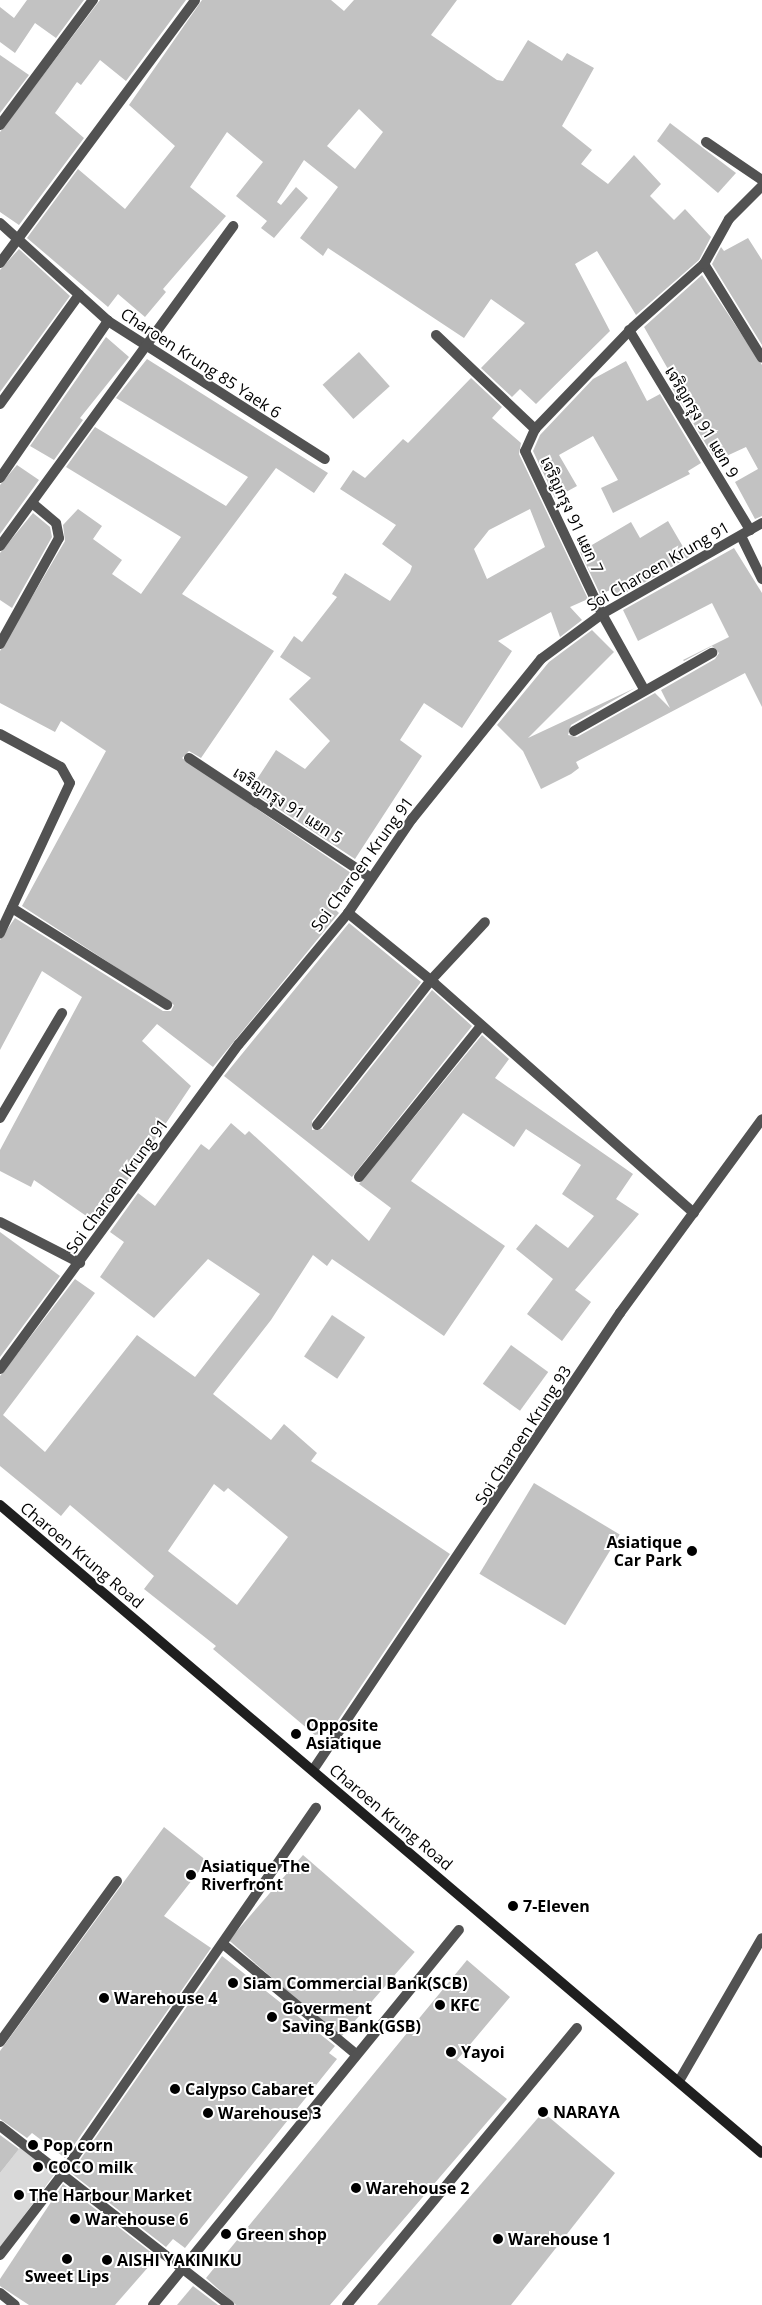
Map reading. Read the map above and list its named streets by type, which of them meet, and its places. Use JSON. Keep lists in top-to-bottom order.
{
  "streets": {
    "main road": ["Charoen Krung Road"],
    "street": [
      "Charoen Krung 85 Yaek 6",
      "เจริญกรุง 91 แยก 9",
      "เจริญกรุง 91 แยก 7",
      "Soi Charoen Krung 91",
      "เจริญกรุง 91 แยก 5",
      "Soi Charoen Krung 93"
    ]
  },
  "crossings": [
    ["เจริญกรุง 91 แยก 9", "Soi Charoen Krung 91"],
    ["เจริญกรุง 91 แยก 7", "Soi Charoen Krung 91"],
    ["Soi Charoen Krung 91", "เจริญกรุง 91 แยก 5"],
    ["Soi Charoen Krung 93", "Charoen Krung Road"]
  ],
  "places": [
    "Asiatique Car Park",
    "Opposite Asiatique",
    "Asiatique The Riverfront",
    "7-Eleven",
    "Siam Commercial Bank(SCB)",
    "Warehouse 4",
    "KFC",
    "Goverment Saving Bank(GSB)",
    "Yayoi",
    "Calypso Cabaret",
    "NARAYA",
    "Warehouse 3",
    "Pop corn",
    "COCO milk",
    "Warehouse 2",
    "The Harbour Market",
    "Warehouse 6",
    "Green shop",
    "Warehouse 1",
    "Sweet Lips",
    "AISHI YAKINIKU"
  ]
}
